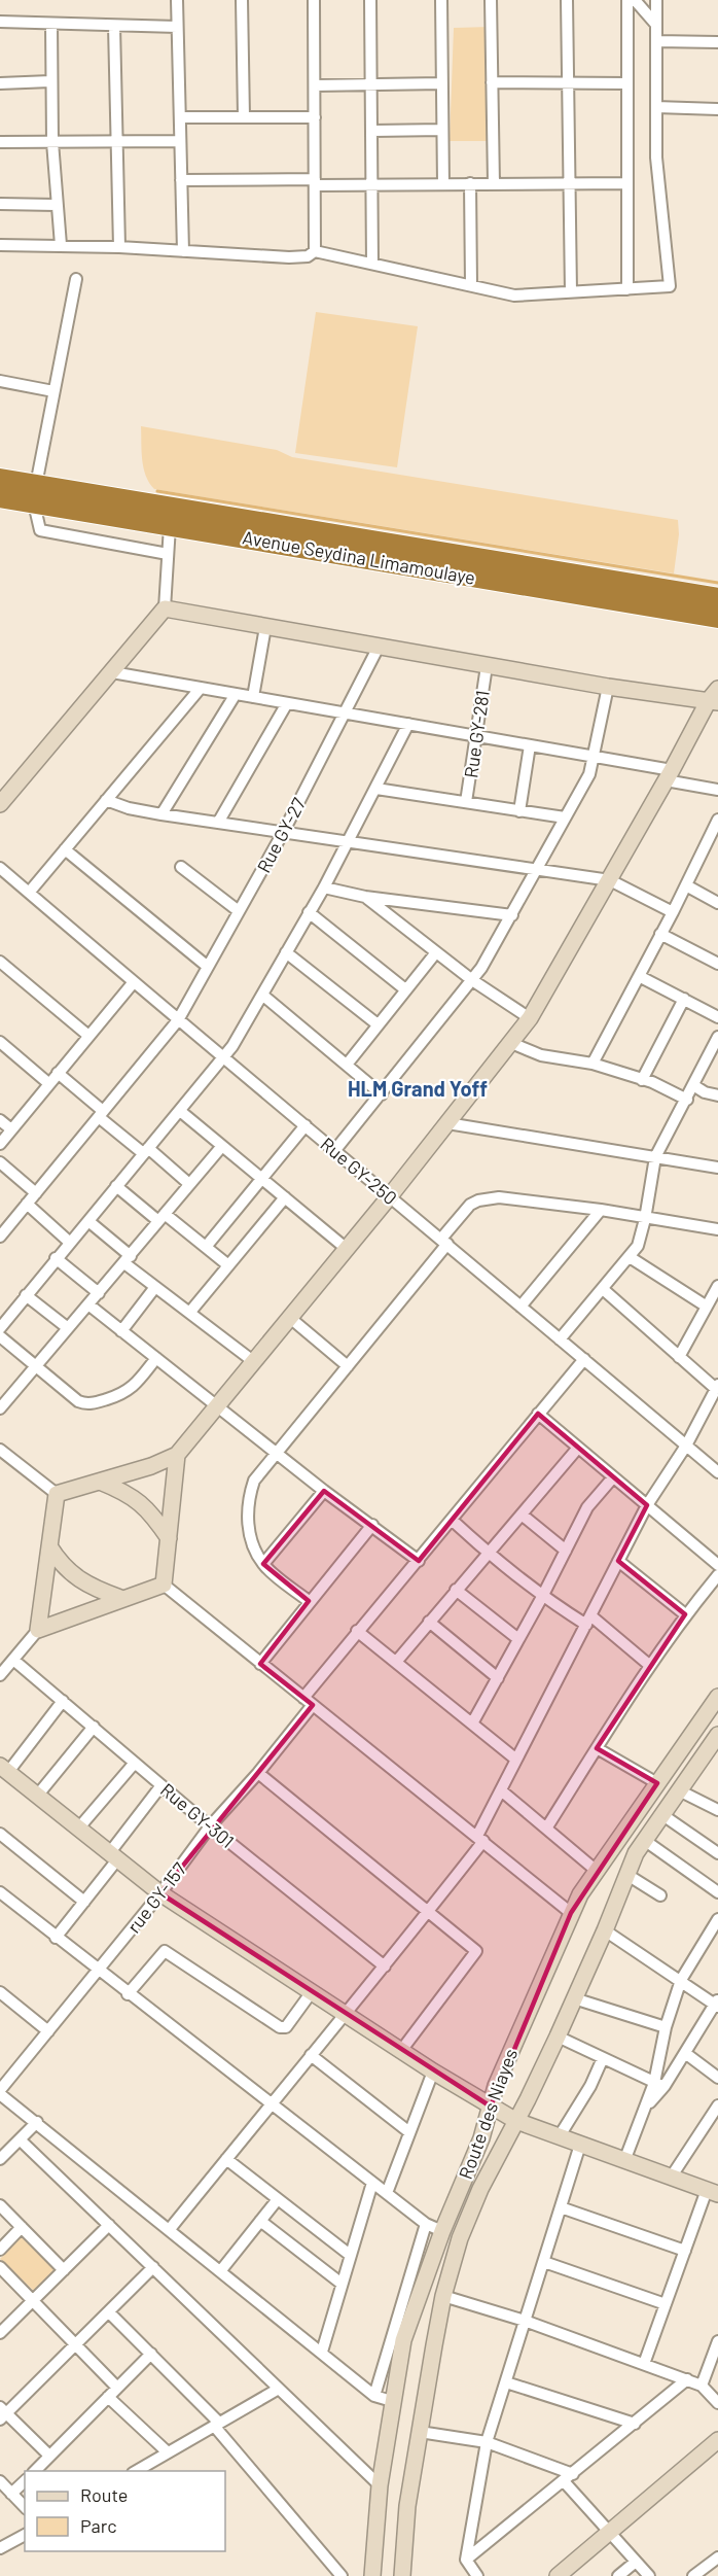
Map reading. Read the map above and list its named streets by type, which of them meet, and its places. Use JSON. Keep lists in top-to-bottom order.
{
  "streets": {
    "highway": ["Avenue Seydina Limamoulaye"],
    "street": [
      "Rue GY-281",
      "Rue GY-27",
      "Rue GY-250",
      "Rue GY-301",
      "rue GY-157",
      "Route des Niayes"
    ]
  },
  "crossings": [
    ["Rue GY-27", "Rue GY-250"],
    ["Rue GY-301", "rue GY-157"]
  ],
  "districts": ["HLM Grand Yoff"],
  "legend": ["Route", "Parc"]
}
